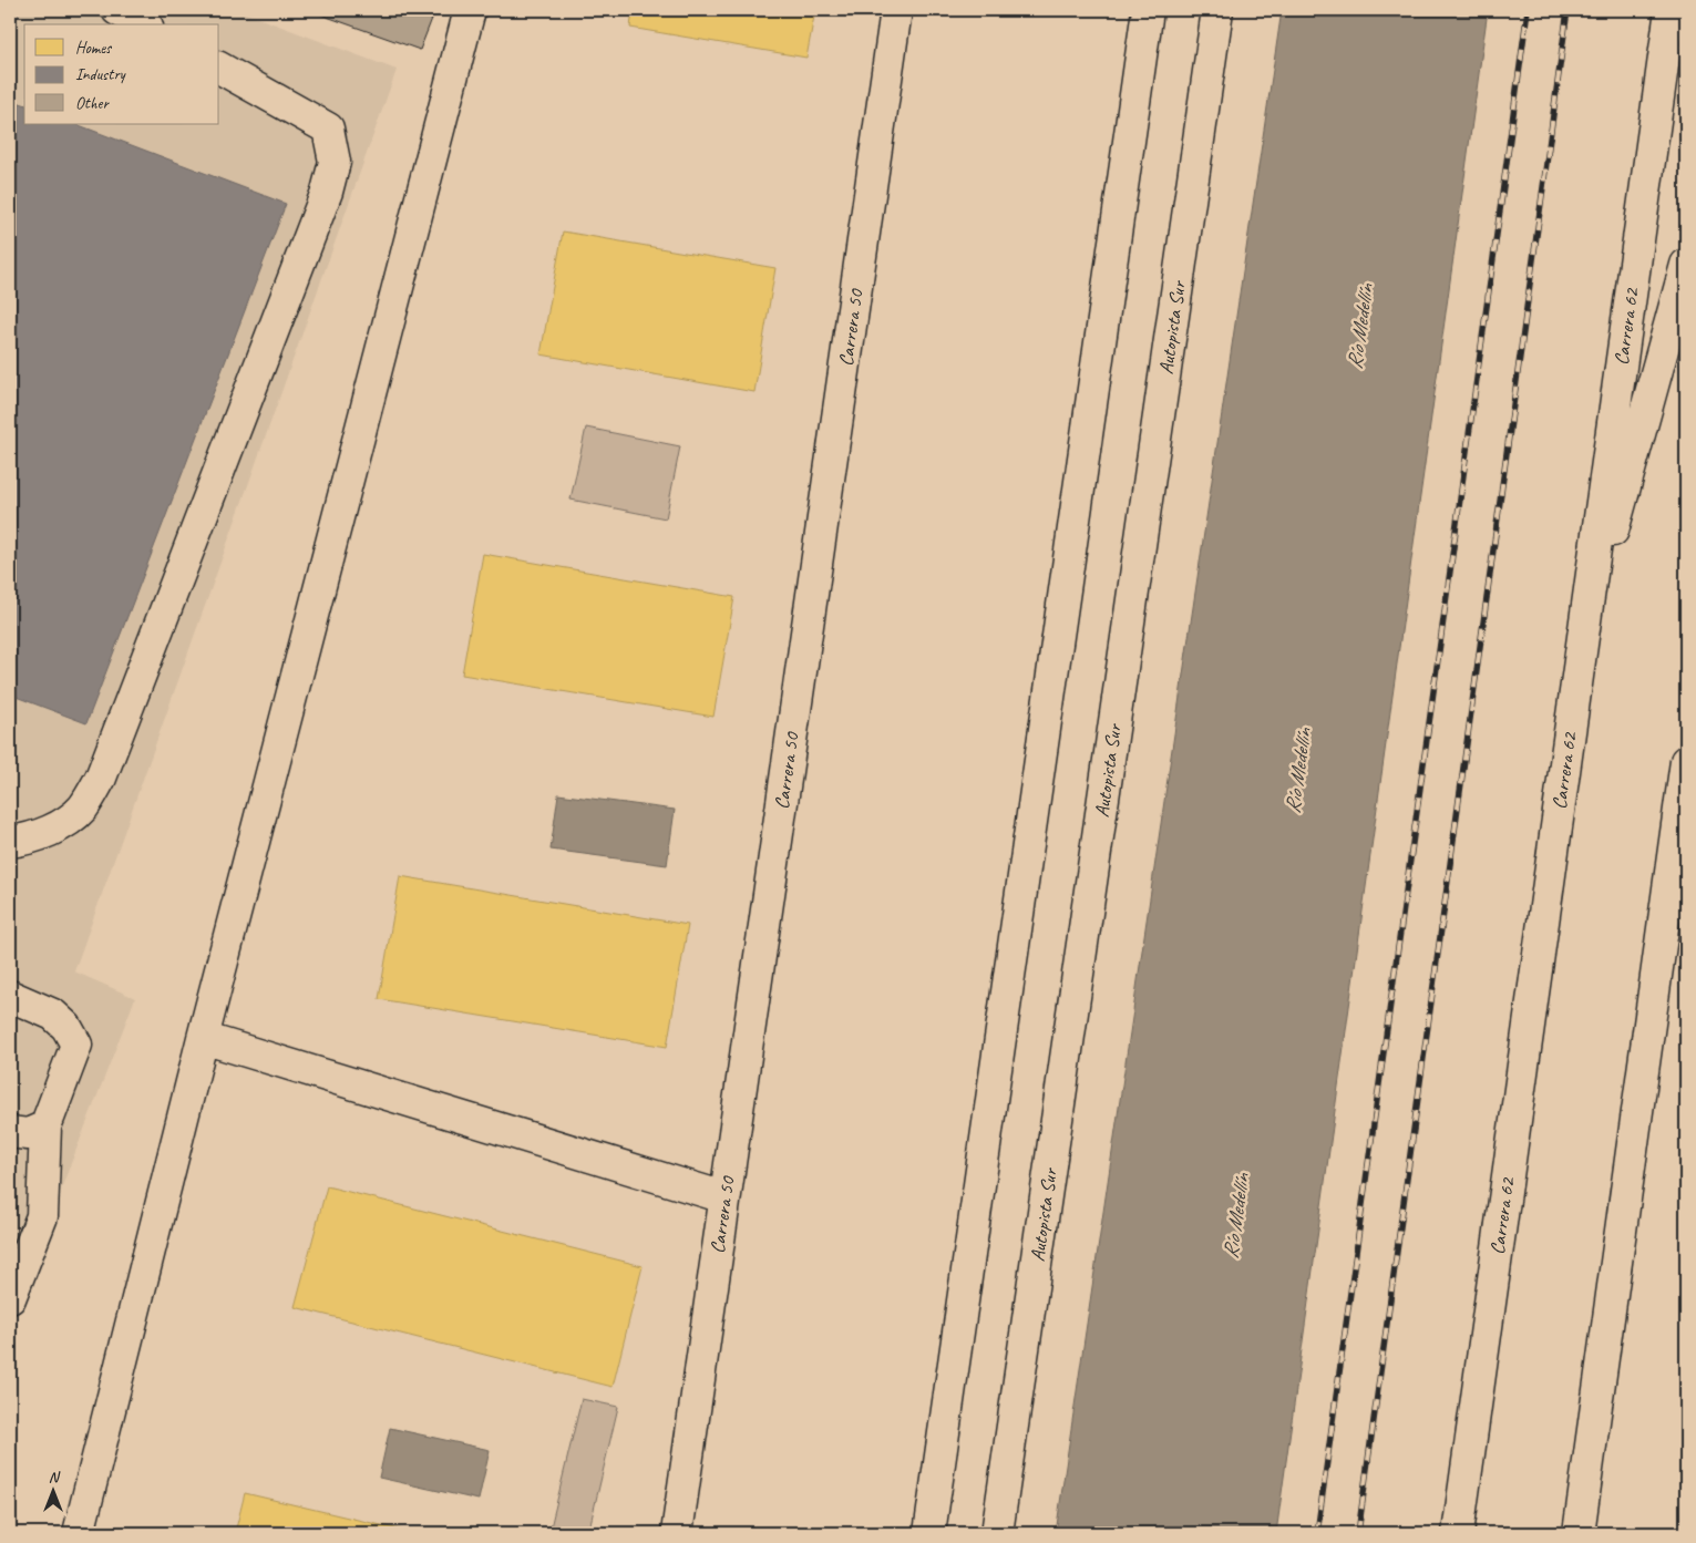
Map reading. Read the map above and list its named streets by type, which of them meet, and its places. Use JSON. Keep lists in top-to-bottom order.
{
  "streets": {
    "main road": ["Carrera 62", "Carrera 50", "Autopista Sur"]
  },
  "water": ["Río Medellín"],
  "legend": ["Homes", "Industry", "Other"],
  "north": "top"
}
